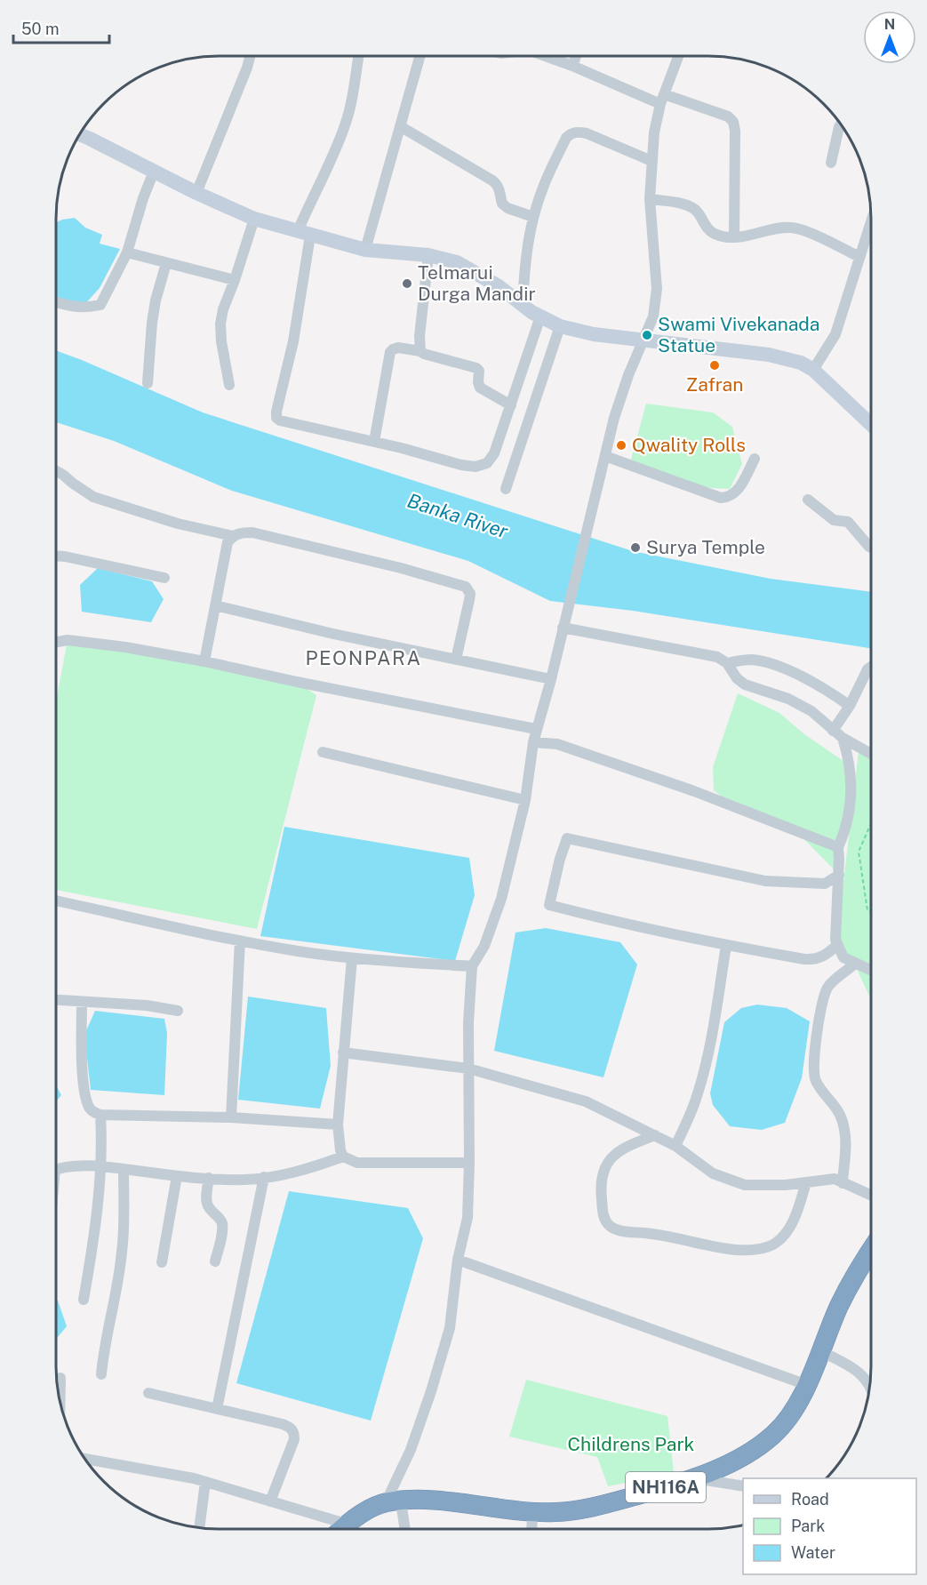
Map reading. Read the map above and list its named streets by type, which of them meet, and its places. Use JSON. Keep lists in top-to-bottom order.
{
  "streets": {
    "highway": ["NH116A"]
  },
  "districts": ["PEONPARA"],
  "water": ["Banka River"],
  "parks": ["Childrens Park"],
  "places": [
    "Telmarui Durga Mandir",
    "Swami Vivekanada Statue",
    "Zafran",
    "Qwality Rolls",
    "Surya Temple"
  ],
  "legend": ["Road", "Park", "Water"],
  "scale_bar": "50 m",
  "north": "top"
}
